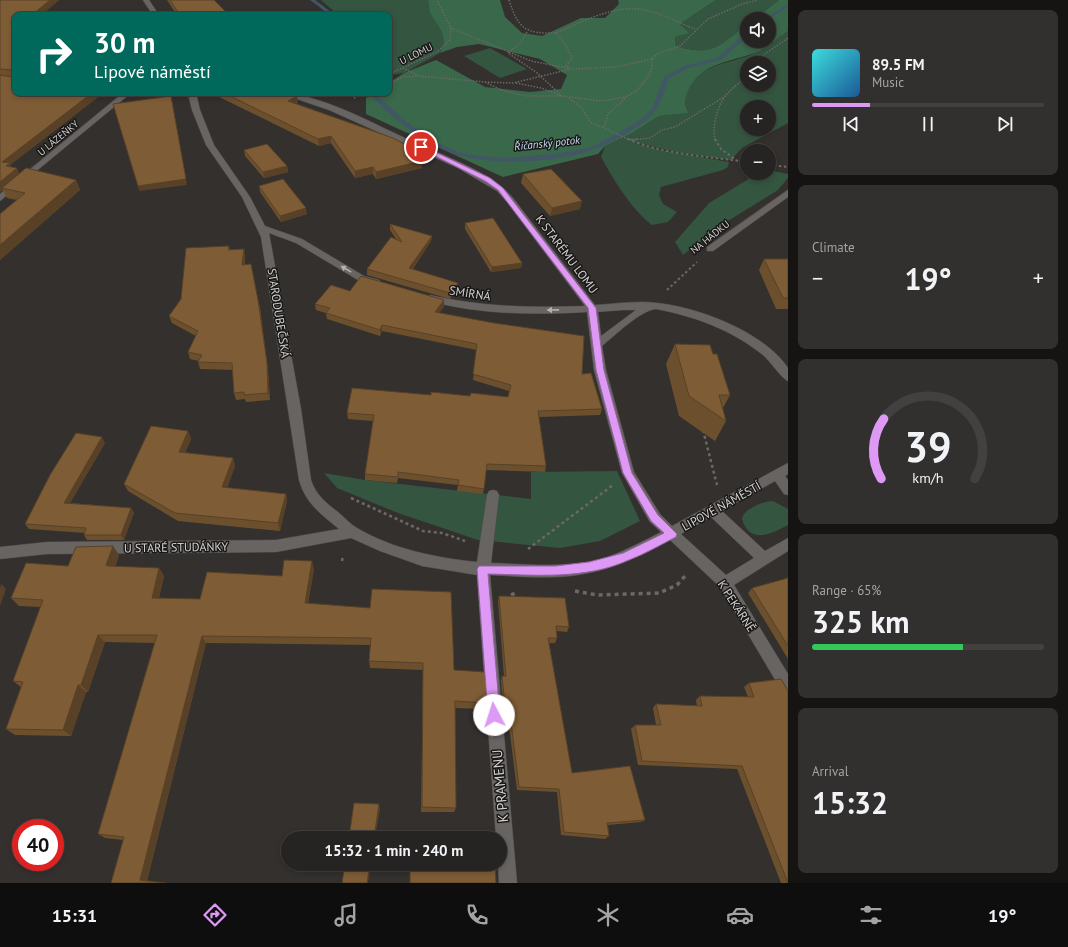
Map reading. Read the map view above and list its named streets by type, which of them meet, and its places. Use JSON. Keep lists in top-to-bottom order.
{
  "streets": {
    "street": [
      "U LÁZEŇKY",
      "NA HÁDKU",
      "K STARÉMU LOMU",
      "SMÍRNÁ",
      "STARODUBEČSKÁ",
      "LIPOVÉ NÁMĚSTÍ",
      "U STARÉ STUDÁNKY",
      "K PEKÁRNĚ",
      "K PRAMENU"
    ],
    "path": ["U LOMU"]
  },
  "crossings": [
    ["NA HÁDKU", "SMÍRNÁ"],
    ["K STARÉMU LOMU", "SMÍRNÁ"],
    ["K STARÉMU LOMU", "LIPOVÉ NÁMĚSTÍ"],
    ["K STARÉMU LOMU", "K PEKÁRNĚ"],
    ["STARODUBEČSKÁ", "LIPOVÉ NÁMĚSTÍ"],
    ["STARODUBEČSKÁ", "U STARÉ STUDÁNKY"],
    ["LIPOVÉ NÁMĚSTÍ", "U STARÉ STUDÁNKY"],
    ["LIPOVÉ NÁMĚSTÍ", "K PEKÁRNĚ"],
    ["LIPOVÉ NÁMĚSTÍ", "K PRAMENU"]
  ],
  "one_way": ["SMÍRNÁ"],
  "water": ["Říčanský potok"],
  "page": {
    "map_buttons": ["+", "−"],
    "turn": ["30 m", "Lipové náměstí"],
    "song": ["89.5 FM", "Music"],
    "tile": [
      "Climate",
      ["Range · 65%", "325 km"],
      ["Arrival", "15:32"]
    ],
    "heat": ["−", "19°", "+"],
    "limit": "40",
    "trip": "15:32 · 1 min · 240 m",
    "tabs": ["15:31", "19°"],
    "gauge": ["39", "km/h"]
  }
}
